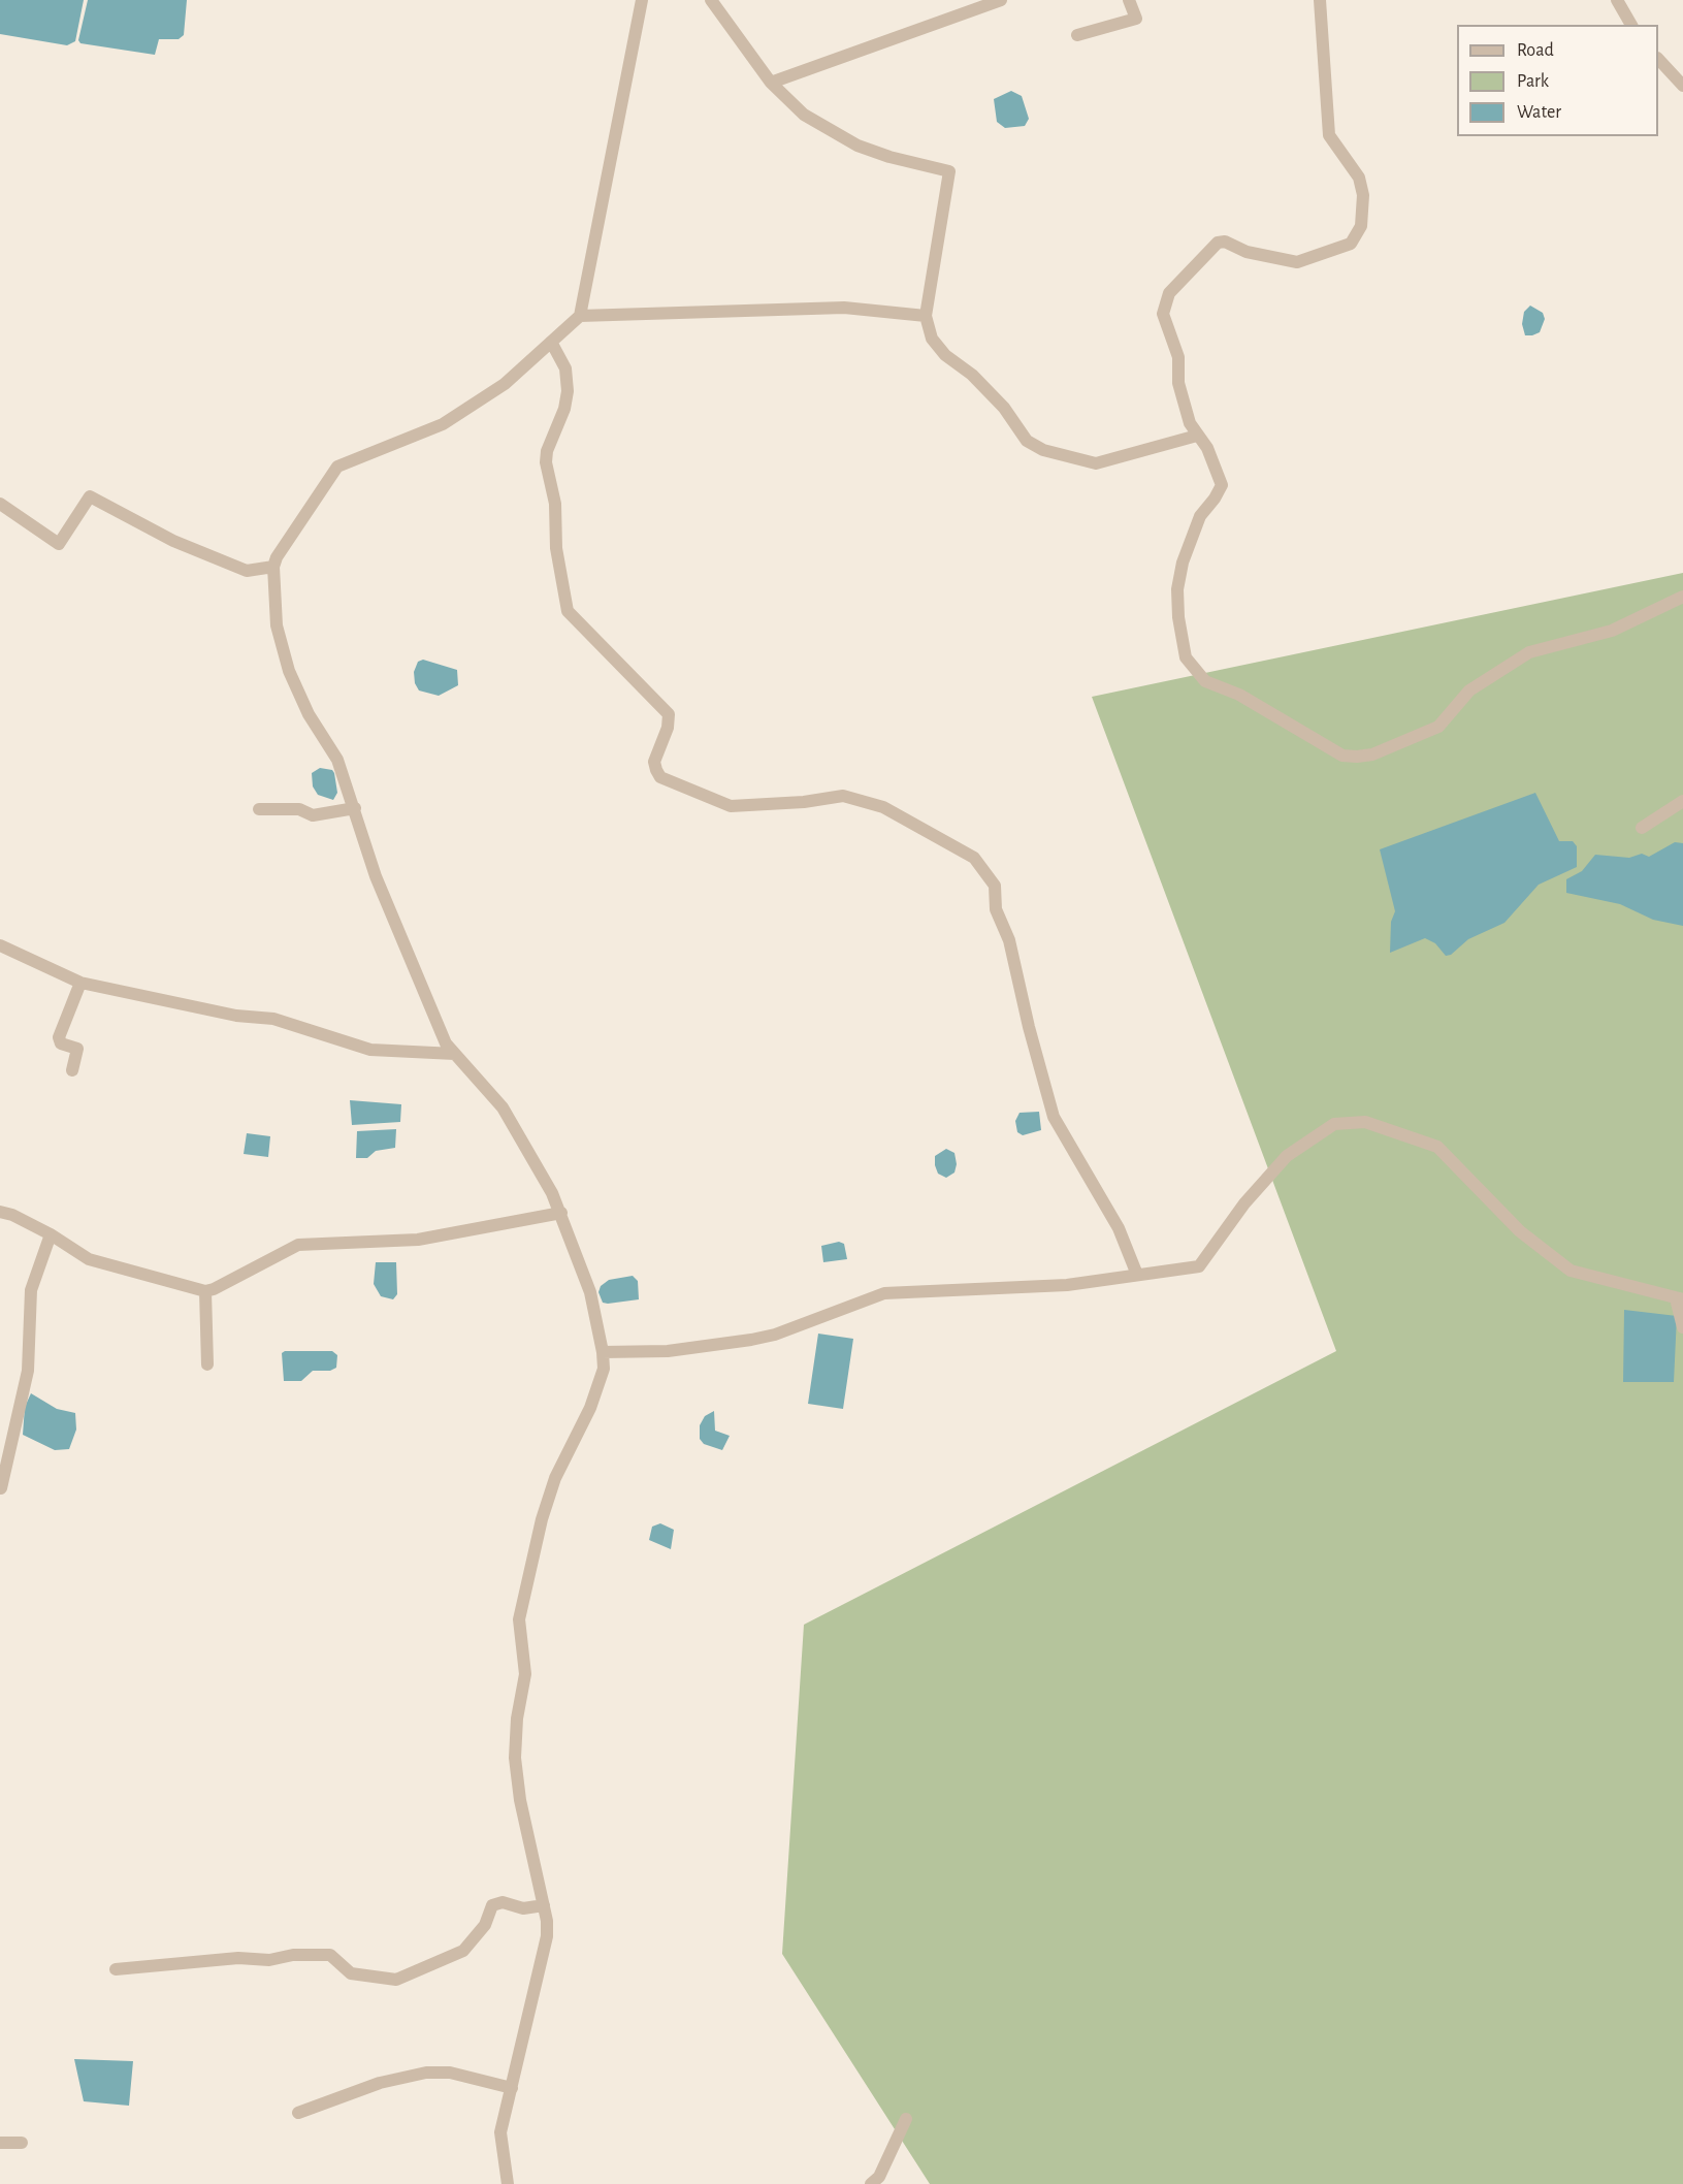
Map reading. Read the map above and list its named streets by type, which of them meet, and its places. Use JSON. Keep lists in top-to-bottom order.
{
  "legend": ["Road", "Park", "Water"]
}
